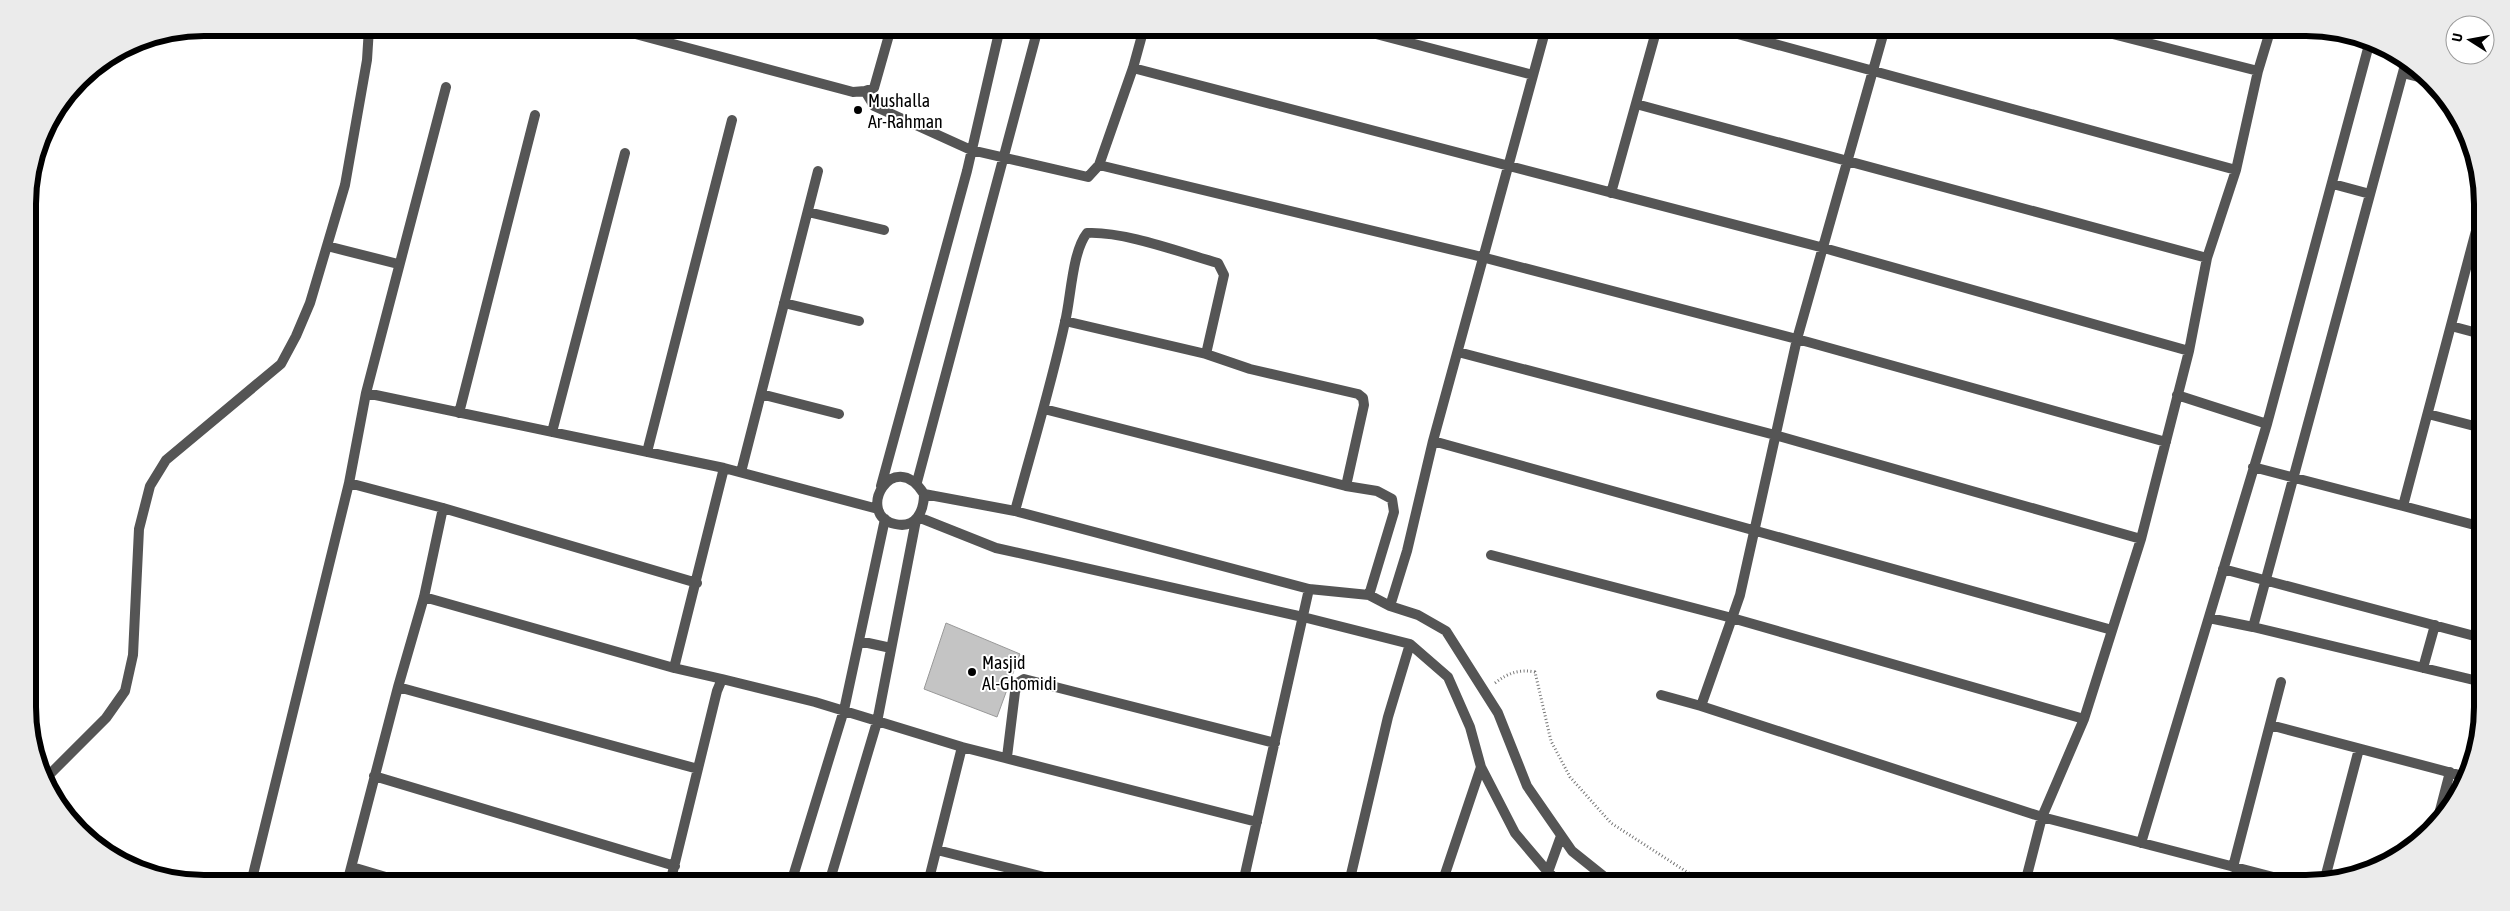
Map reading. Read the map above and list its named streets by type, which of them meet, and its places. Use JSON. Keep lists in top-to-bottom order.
{
  "places": ["Mushalla Ar-Rahman", "Masjid Al-Ghomidi"],
  "north": "left"
}
